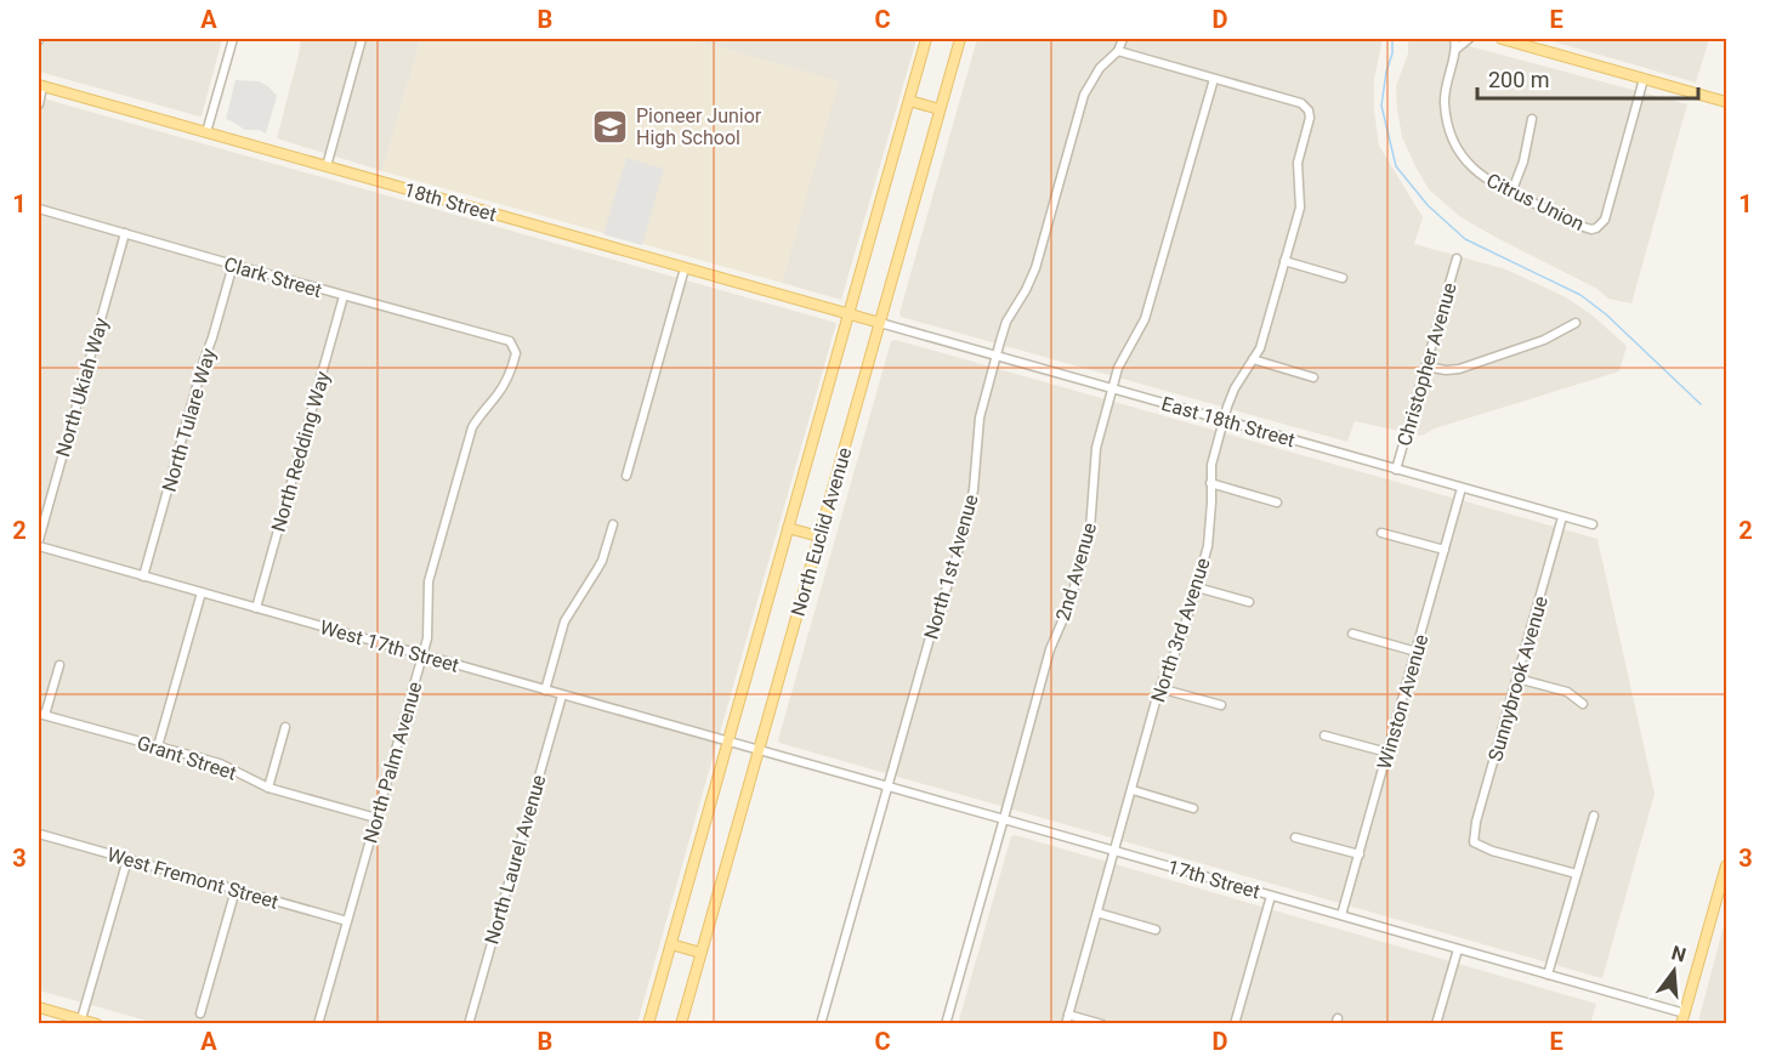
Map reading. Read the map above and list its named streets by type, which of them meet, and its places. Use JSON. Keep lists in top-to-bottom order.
{
  "streets": {
    "main road": ["18th Street", "East 18th Street", "North Euclid Avenue"],
    "street": [
      "Citrus Union",
      "Clark Street",
      "Christopher Avenue",
      "North Ukiah Way",
      "North Tulare Way",
      "North Redding Way",
      "North 1st Avenue",
      "2nd Avenue",
      "North 3rd Avenue",
      "West 17th Street",
      "Sunnybrook Avenue",
      "Winston Avenue",
      "Grant Street",
      "North Palm Avenue",
      "North Laurel Avenue",
      "West Fremont Street",
      "17th Street"
    ]
  },
  "crossings": [
    ["18th Street", "East 18th Street"],
    ["18th Street", "North Euclid Avenue"],
    ["Clark Street", "North Ukiah Way"],
    ["Clark Street", "North Tulare Way"],
    ["Clark Street", "North Redding Way"],
    ["Clark Street", "North Palm Avenue"],
    ["Christopher Avenue", "East 18th Street"],
    ["North Tulare Way", "West 17th Street"],
    ["East 18th Street", "North Euclid Avenue"],
    ["East 18th Street", "North 1st Avenue"],
    ["East 18th Street", "2nd Avenue"],
    ["East 18th Street", "North 3rd Avenue"],
    ["East 18th Street", "Sunnybrook Avenue"],
    ["East 18th Street", "Winston Avenue"],
    ["North Redding Way", "West 17th Street"],
    ["North Euclid Avenue", "West 17th Street"],
    ["North Euclid Avenue", "17th Street"],
    ["North 1st Avenue", "17th Street"],
    ["2nd Avenue", "North 3rd Avenue"],
    ["2nd Avenue", "17th Street"],
    ["North 3rd Avenue", "17th Street"],
    ["West 17th Street", "North Palm Avenue"],
    ["West 17th Street", "North Laurel Avenue"],
    ["West 17th Street", "17th Street"],
    ["Winston Avenue", "17th Street"],
    ["Grant Street", "North Palm Avenue"],
    ["North Palm Avenue", "West Fremont Street"]
  ],
  "places": {
    "school or university": ["Pioneer Junior High School"]
  },
  "scale_bar": "200 m",
  "north": "top",
  "grid": {
    "columns": [
      "A",
      "B",
      "C",
      "D",
      "E"
    ],
    "rows": ["1", "2", "3"]
  }
}
